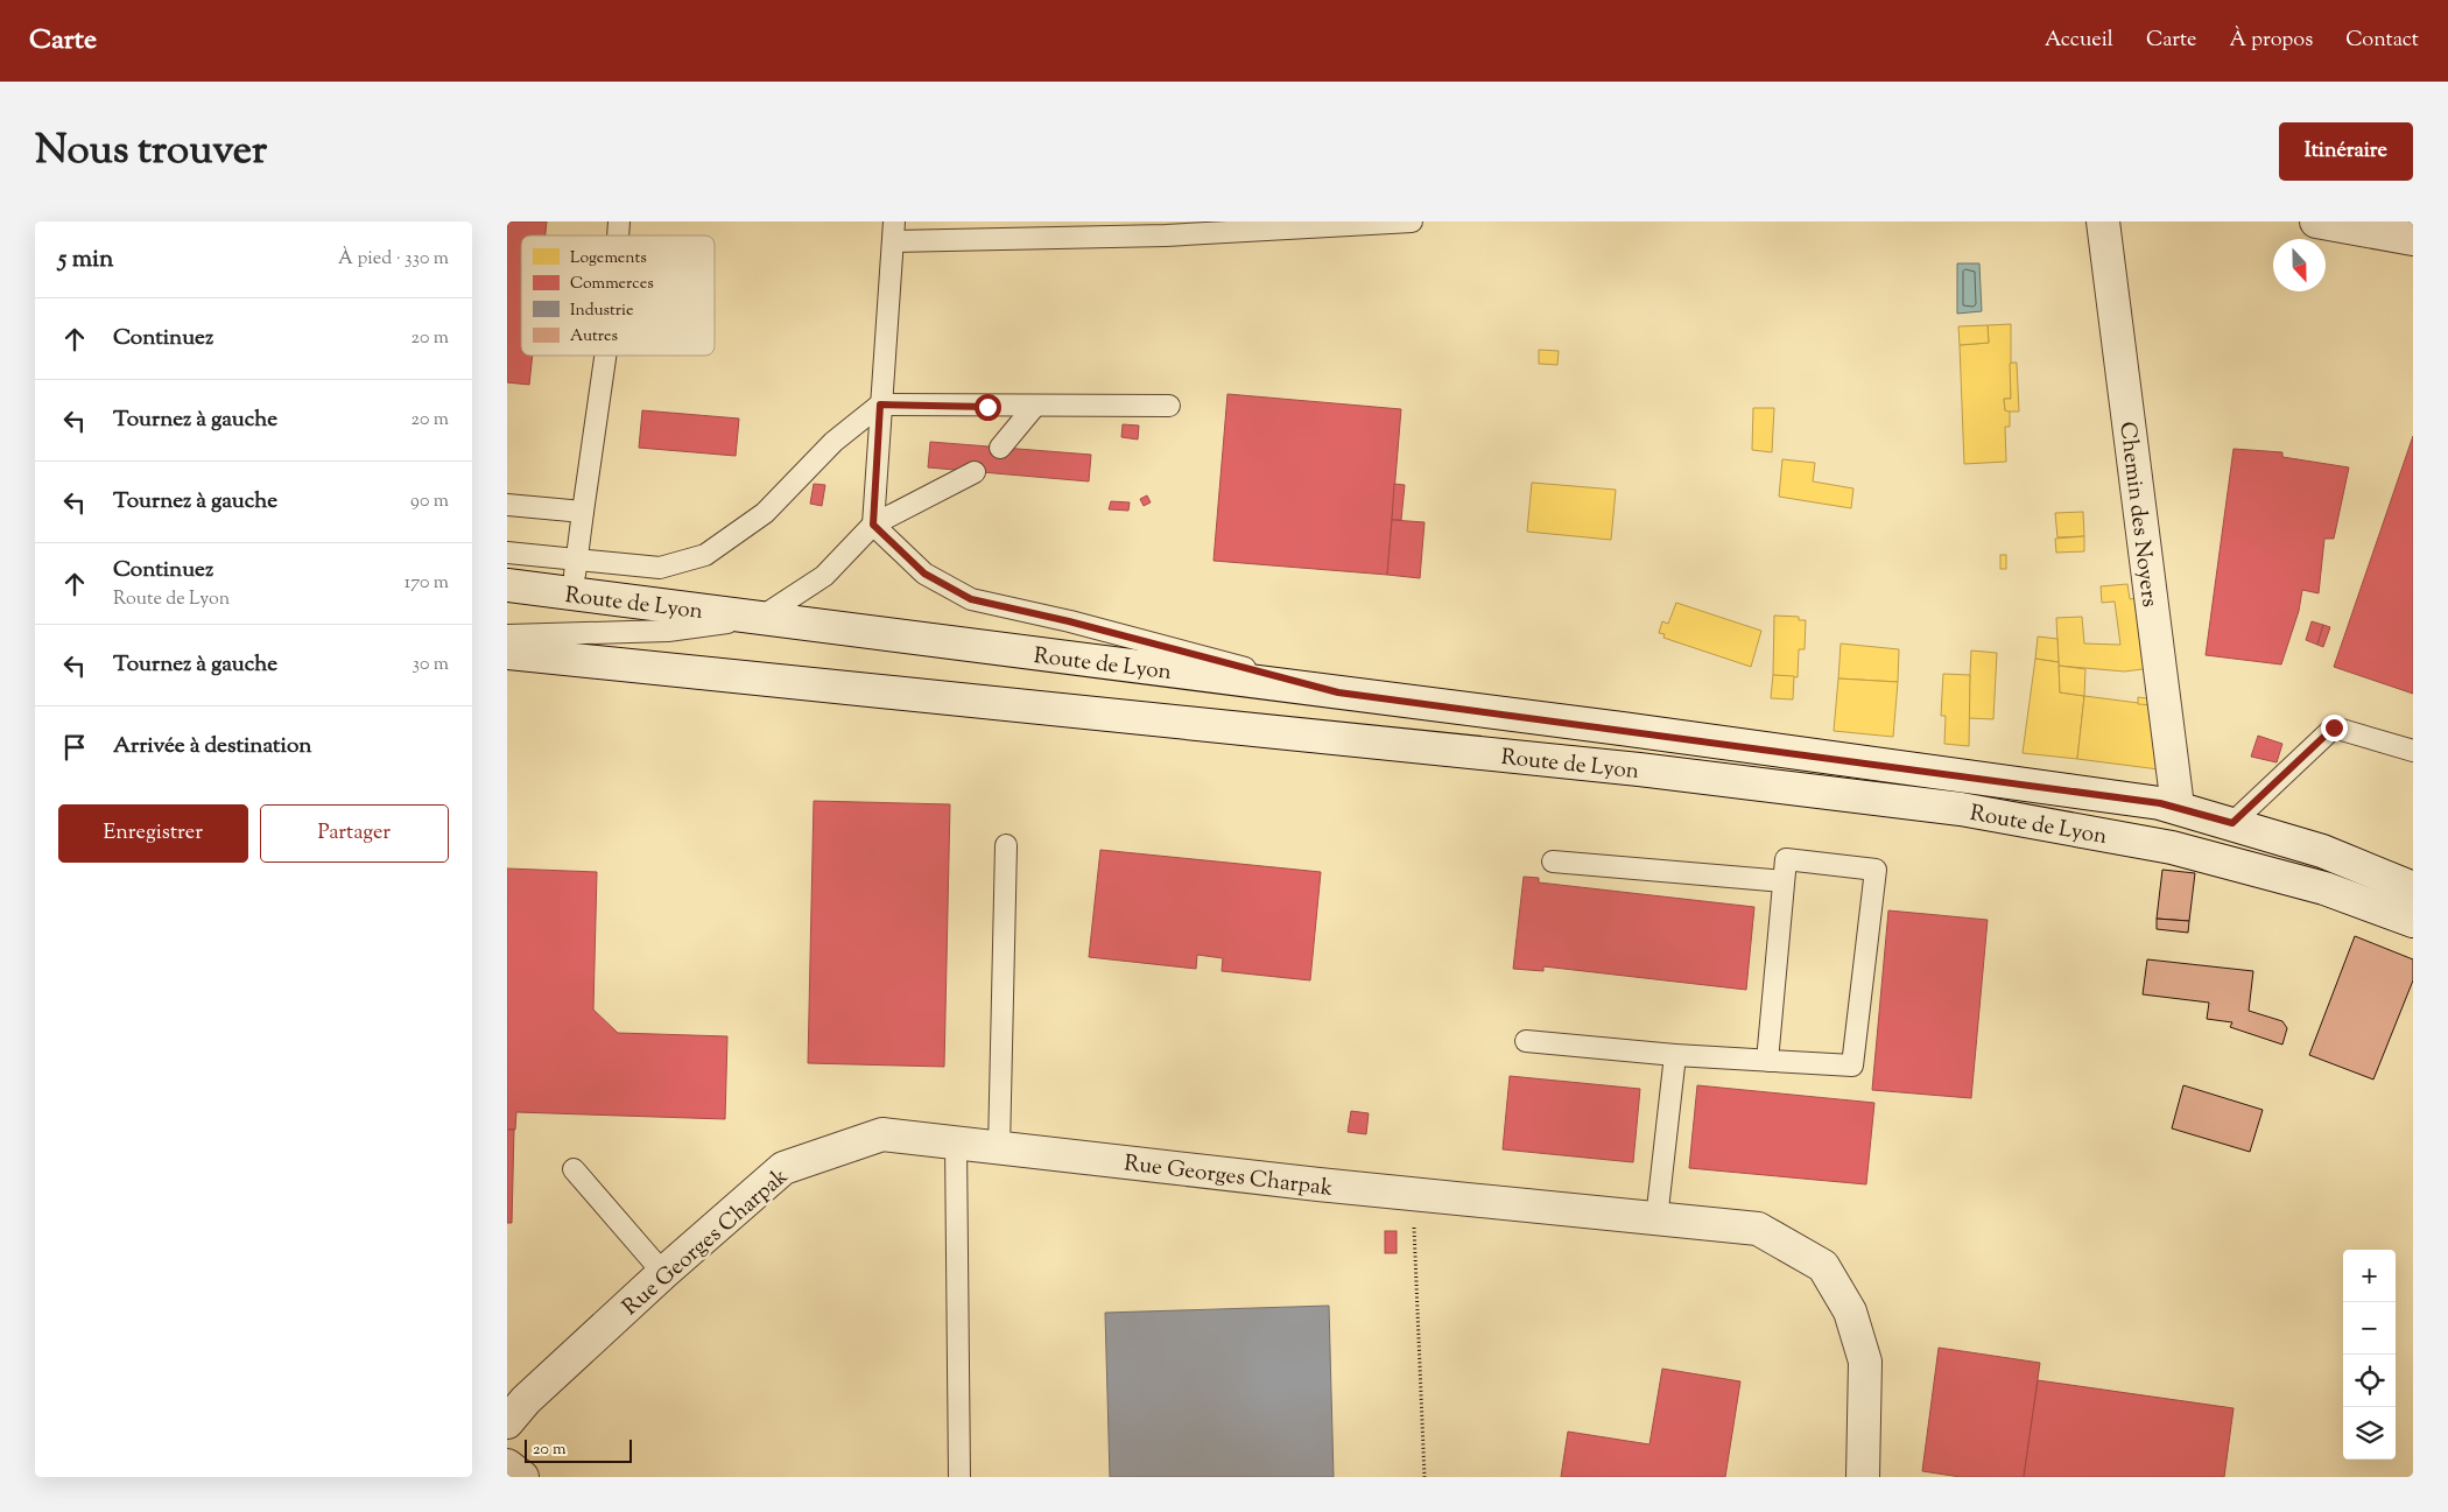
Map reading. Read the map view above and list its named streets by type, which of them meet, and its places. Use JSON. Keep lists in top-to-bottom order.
{
  "streets": {
    "main road": ["Chemin des Noyers", "Route de Lyon", "Rue Georges Charpak"]
  },
  "crossings": [
    ["Chemin des Noyers", "Route de Lyon"]
  ],
  "legend": [
    "Logements",
    "Commerces",
    "Industrie",
    "Autres"
  ],
  "scale_bar": "20 m",
  "north": "bottom",
  "page": {
    "header": "Carte",
    "nav": [
      "Accueil",
      "Carte",
      "À propos",
      "Contact"
    ],
    "title": "Nous trouver",
    "buttons": [
      "Itinéraire",
      ["Enregistrer", "Partager"]
    ],
    "heading": ["5 min", "À pied · 330 m"],
    "list": [
      ["Continuez", "20 m"],
      ["Tournez à gauche", "20 m"],
      ["Tournez à gauche", "90 m"],
      ["Continuez", "Route de Lyon", "170 m"],
      ["Tournez à gauche", "30 m"],
      "Arrivée à destination"
    ],
    "map_buttons": ["+", "−"],
    "scale": "20 m"
  }
}
